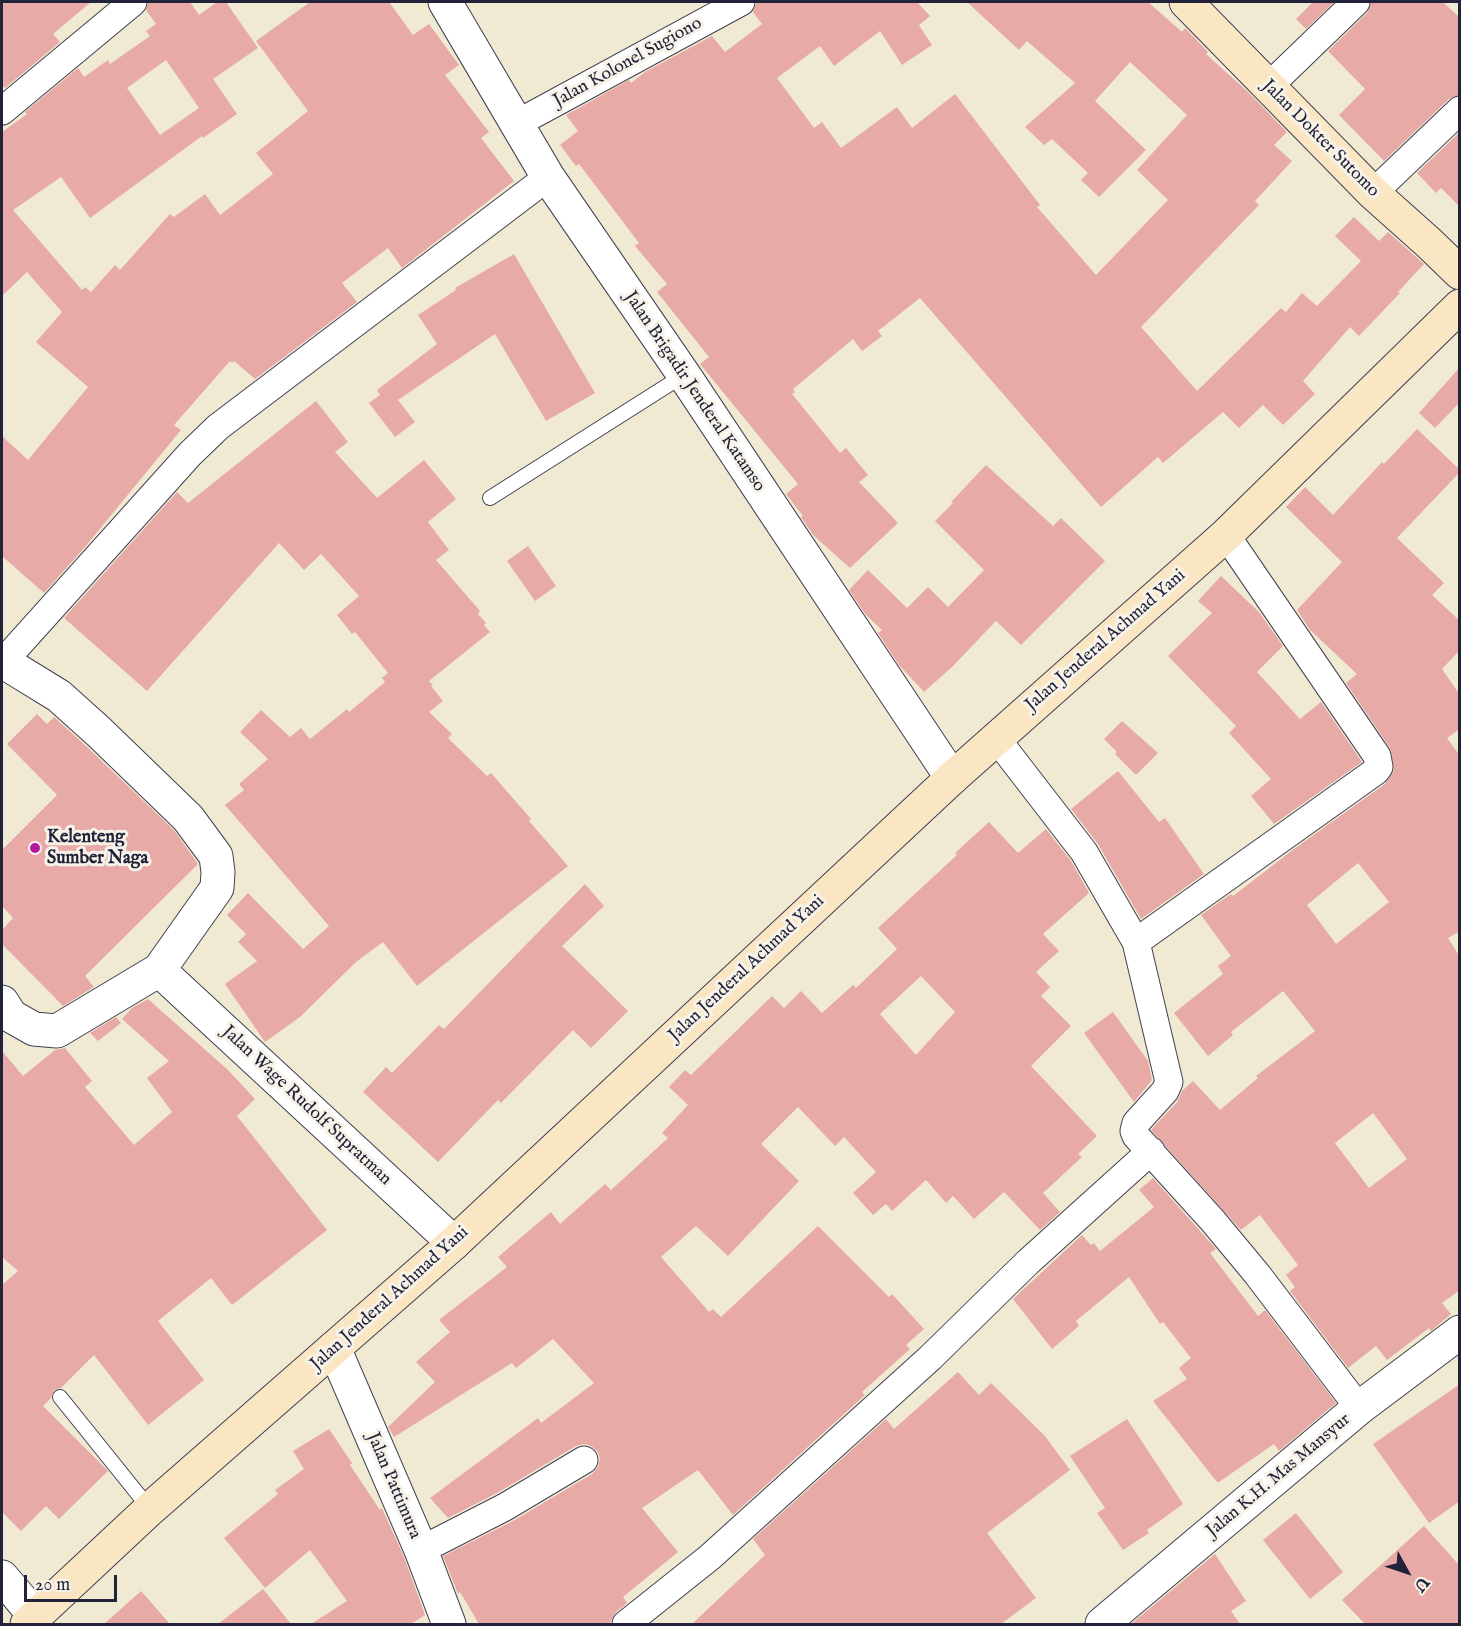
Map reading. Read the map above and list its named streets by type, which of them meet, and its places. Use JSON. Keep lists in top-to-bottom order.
{
  "streets": {
    "main road": ["Jalan Dokter Sutomo", "Jalan Jenderal Achmad Yani"],
    "street": [
      "Jalan Kolonel Sugiono",
      "Jalan Brigadir Jenderal Katamso",
      "Jalan Wage Rudolf Supratman",
      "Jalan K.H. Mas Mansyur",
      "Jalan Pattimura"
    ]
  },
  "crossings": [
    ["Jalan Kolonel Sugiono", "Jalan Brigadir Jenderal Katamso"],
    ["Jalan Brigadir Jenderal Katamso", "Jalan Jenderal Achmad Yani"],
    ["Jalan Jenderal Achmad Yani", "Jalan Wage Rudolf Supratman"],
    ["Jalan Jenderal Achmad Yani", "Jalan Pattimura"]
  ],
  "places": ["Kelenteng Sumber Naga"],
  "scale_bar": "20 m",
  "north": "bottom right"
}
